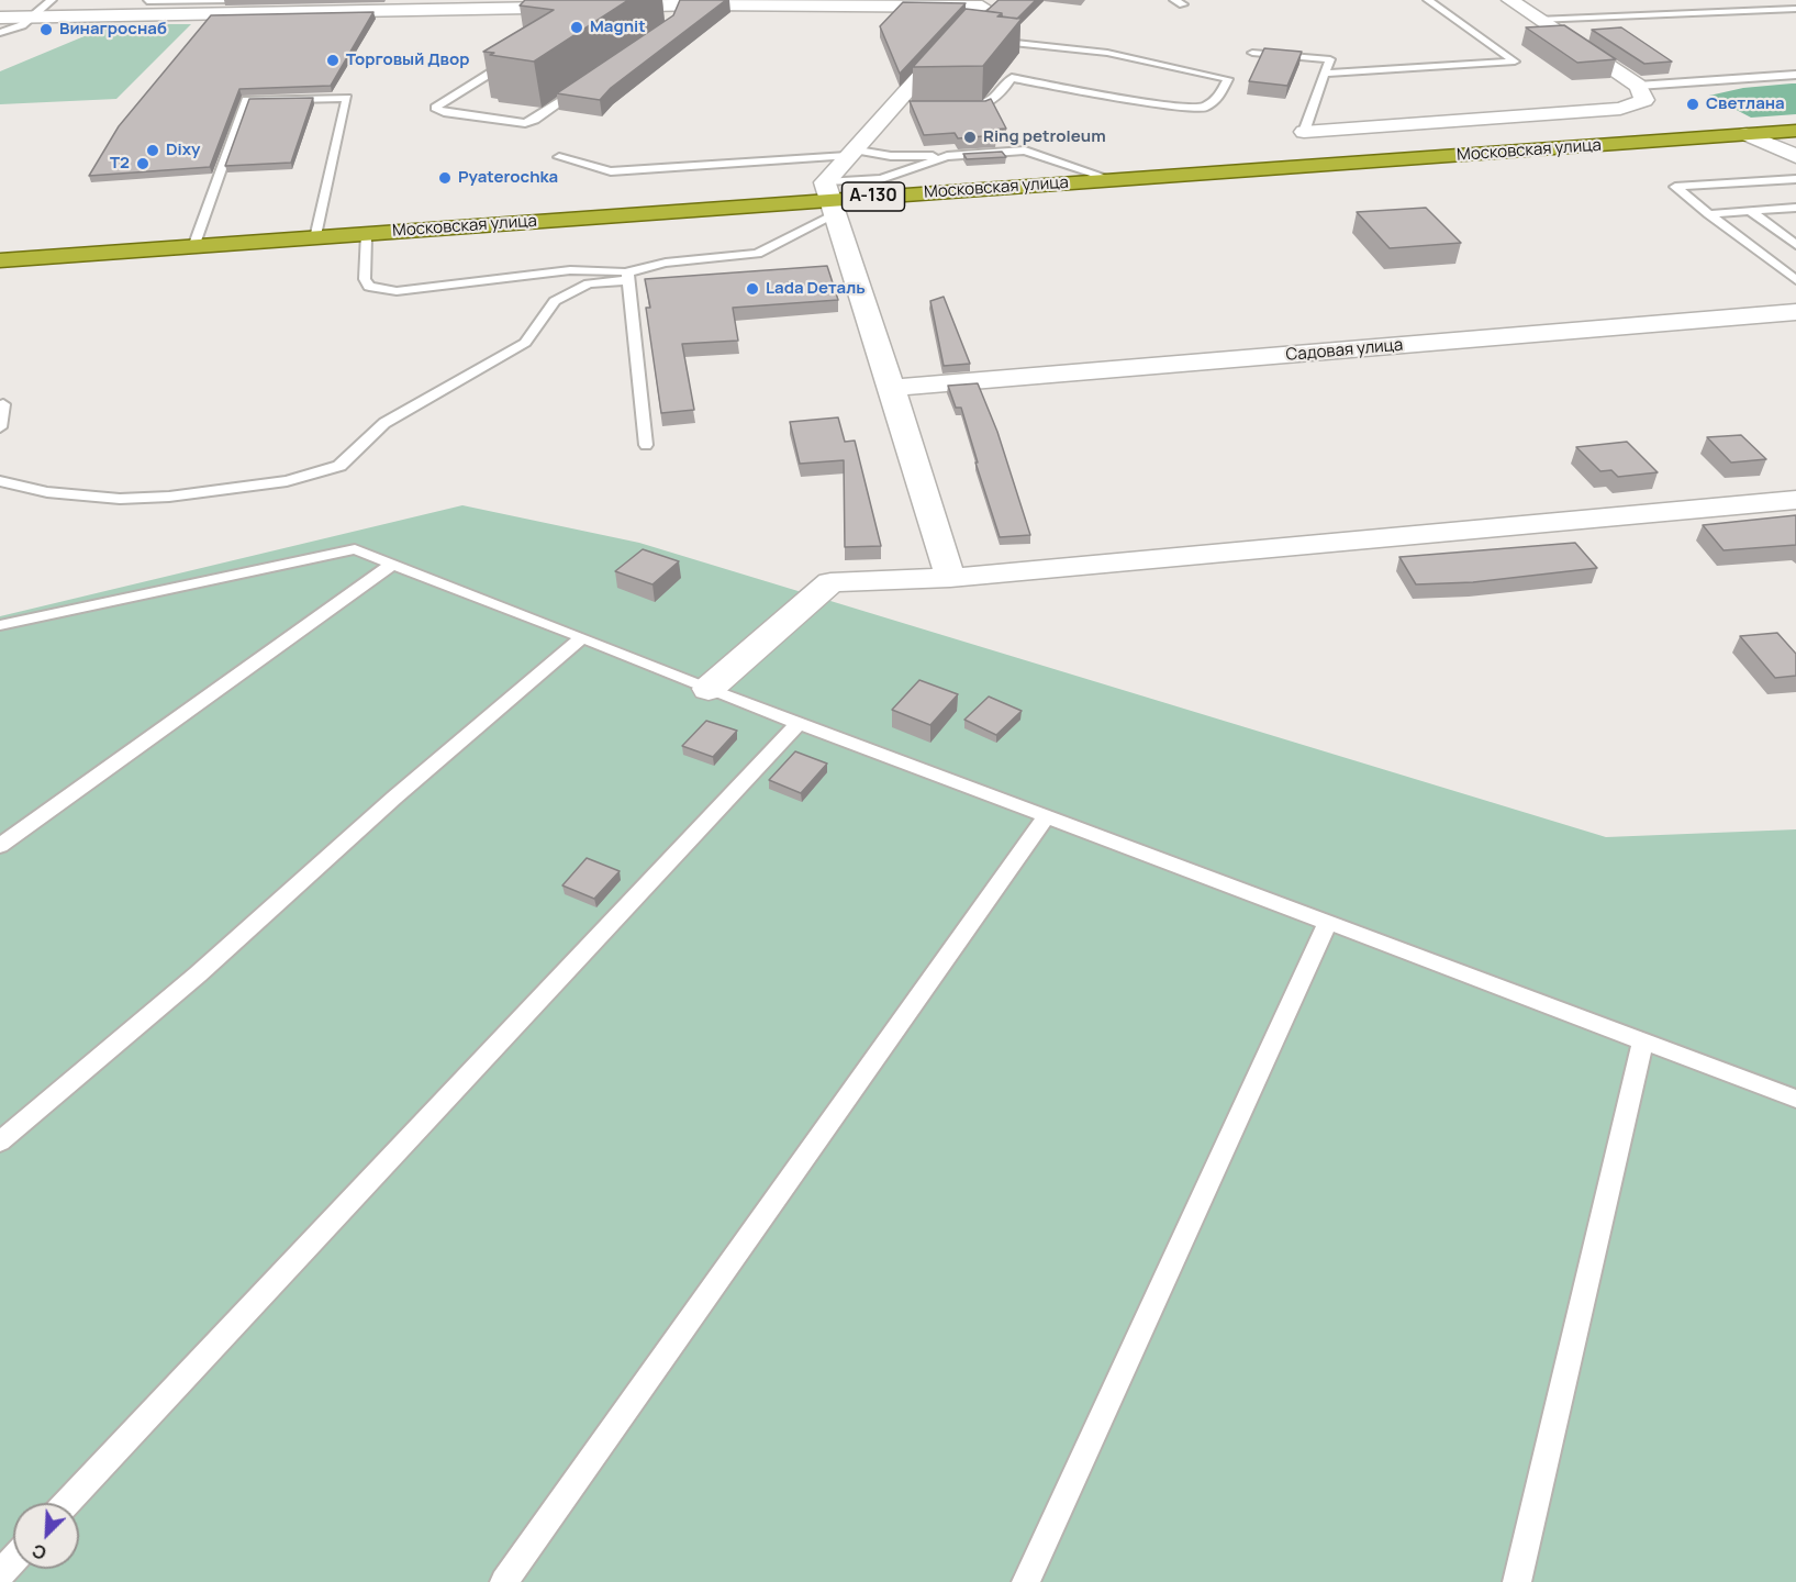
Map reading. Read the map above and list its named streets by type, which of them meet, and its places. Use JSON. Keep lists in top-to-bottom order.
{
  "streets": {
    "highway": ["Московская улица", "А-130"],
    "street": ["Садовая улица"]
  },
  "places": [
    "Magnit",
    "Винагроснаб",
    "Торговый Двор",
    "Светлана",
    "Ring petroleum",
    "Dixy",
    "T2",
    "Pyaterochka",
    "Lada Dеталь"
  ],
  "north": "bottom left"
}
